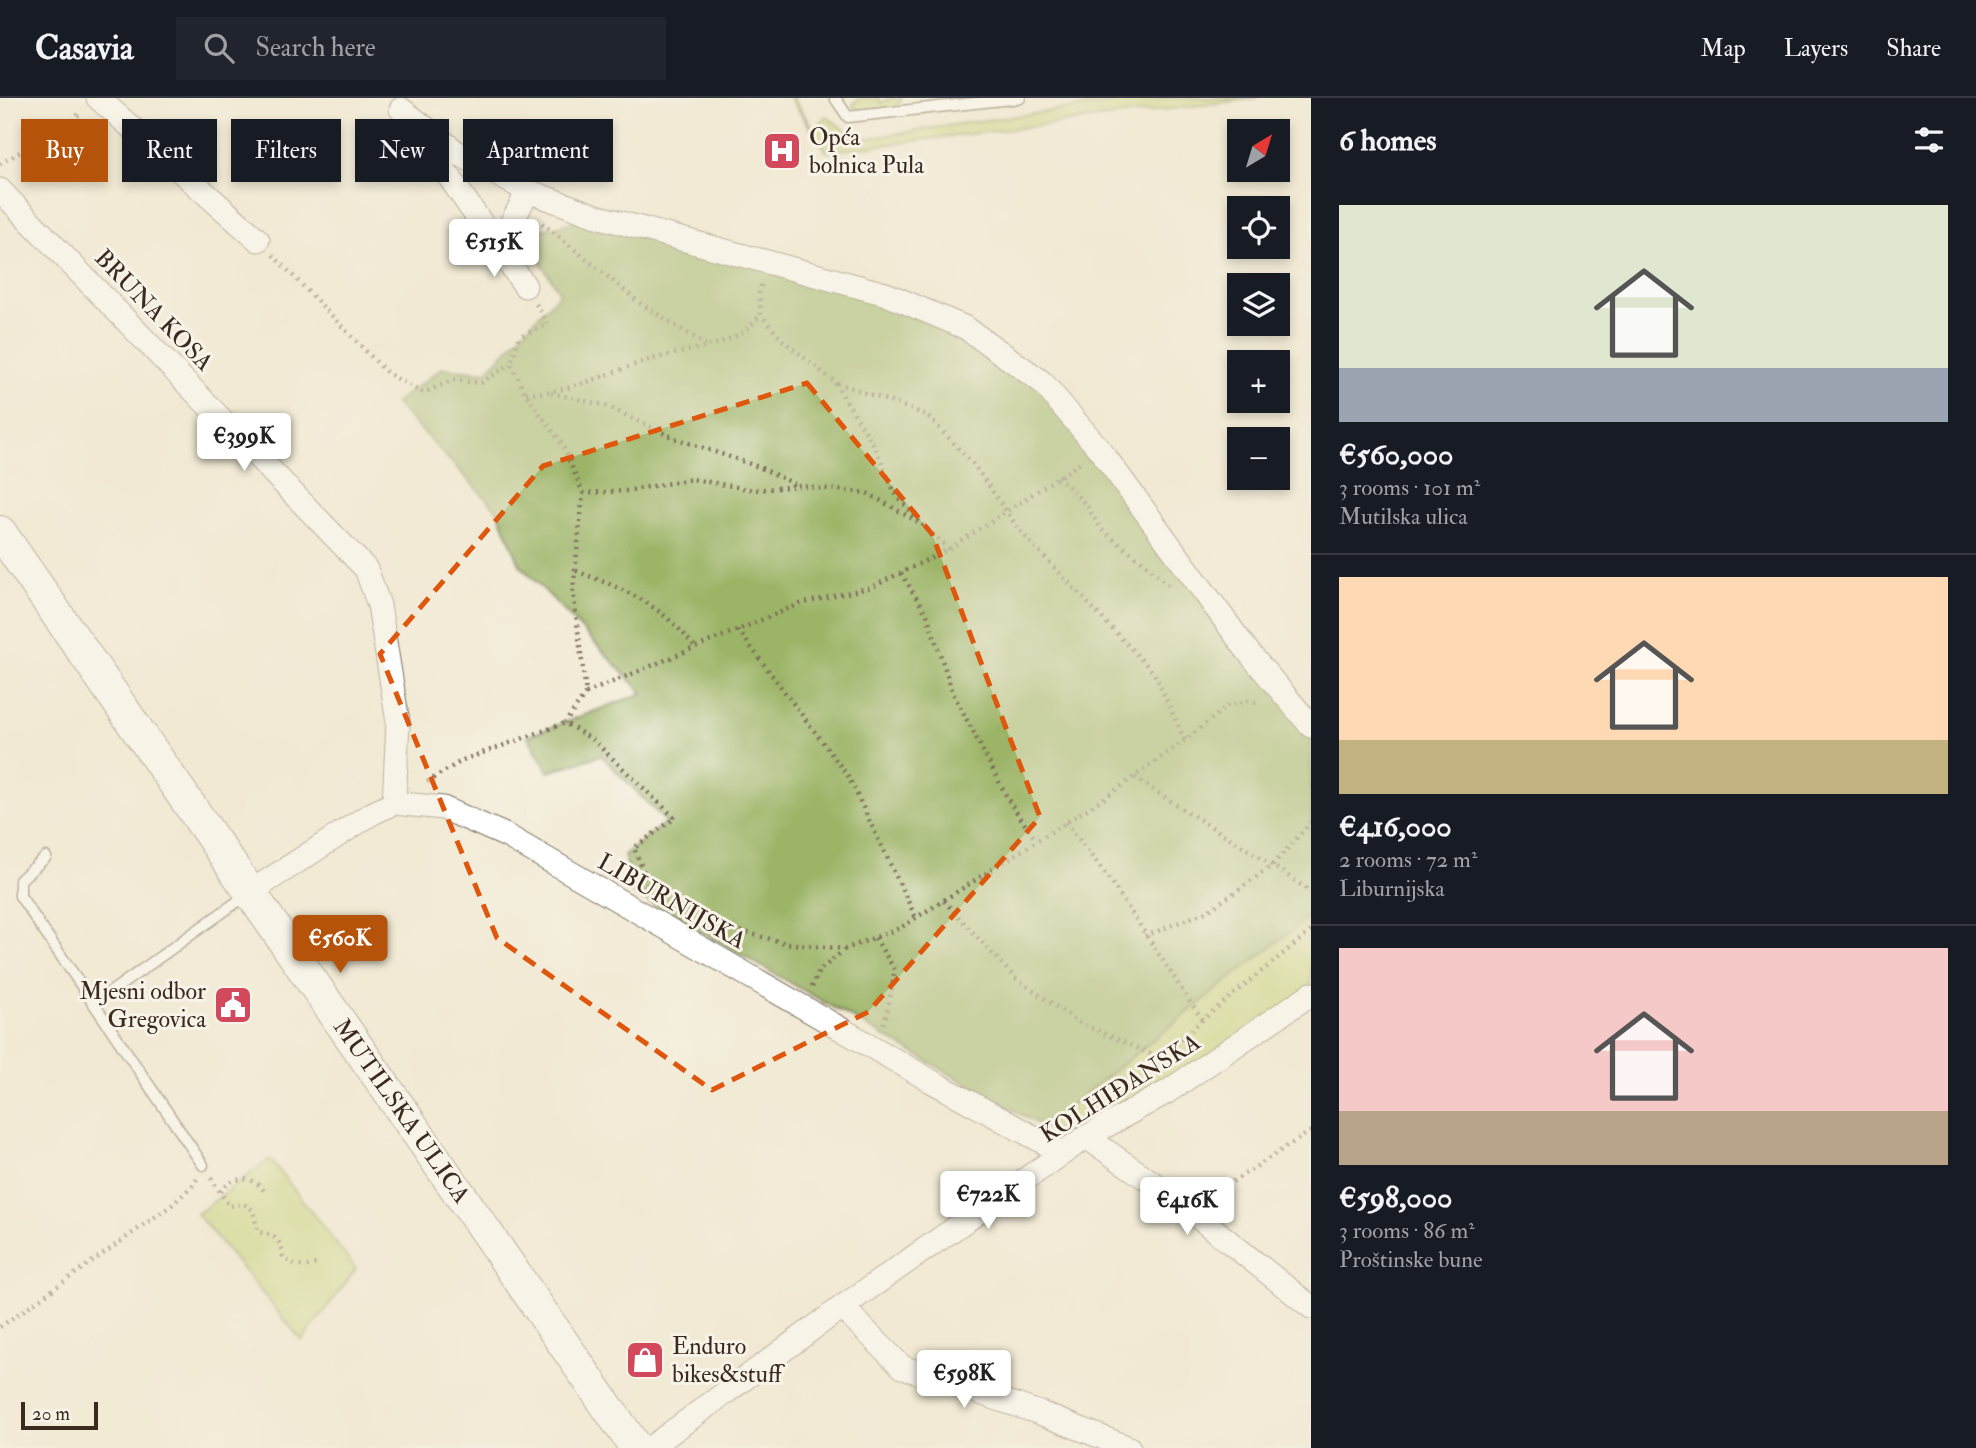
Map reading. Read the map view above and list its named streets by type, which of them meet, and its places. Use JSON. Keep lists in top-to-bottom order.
{
  "streets": {
    "main road": ["MUTILSKA ULICA"],
    "street": ["BRUNA KOSA", "LIBURNIJSKA", "KOLHIĐANSKA"]
  },
  "crossings": [
    ["BRUNA KOSA", "LIBURNIJSKA"],
    ["LIBURNIJSKA", "KOLHIĐANSKA"]
  ],
  "places": {
    "hospital": ["Opća bolnica Pula"],
    "public building": ["Mjesni odbor Gregovica"],
    "shop": ["Enduro bikes&stuff"]
  },
  "scale_bar": "20 m",
  "north": "top right",
  "page": {
    "header": "Casavia",
    "search": "Search here",
    "nav": ["Map", "Layers", "Share"],
    "heading": "6 homes",
    "map_buttons": ["+", "−"],
    "chip": [
      "Buy",
      "Rent",
      "Filters",
      "New",
      "Apartment"
    ],
    "list": [
      {
        "name": "€560,000",
        "note": "3 rooms · 101 m² · Mutilska ulica"
      },
      {
        "name": "€416,000",
        "note": "2 rooms · 72 m² · Liburnijska"
      },
      {
        "name": "€598,000",
        "note": "3 rooms · 86 m² · Proštinske bune"
      }
    ],
    "price": [
      "€515K",
      "€399K",
      "€560K",
      "€722K",
      "€416K",
      "€598K"
    ],
    "scale": "20 m"
  }
}
